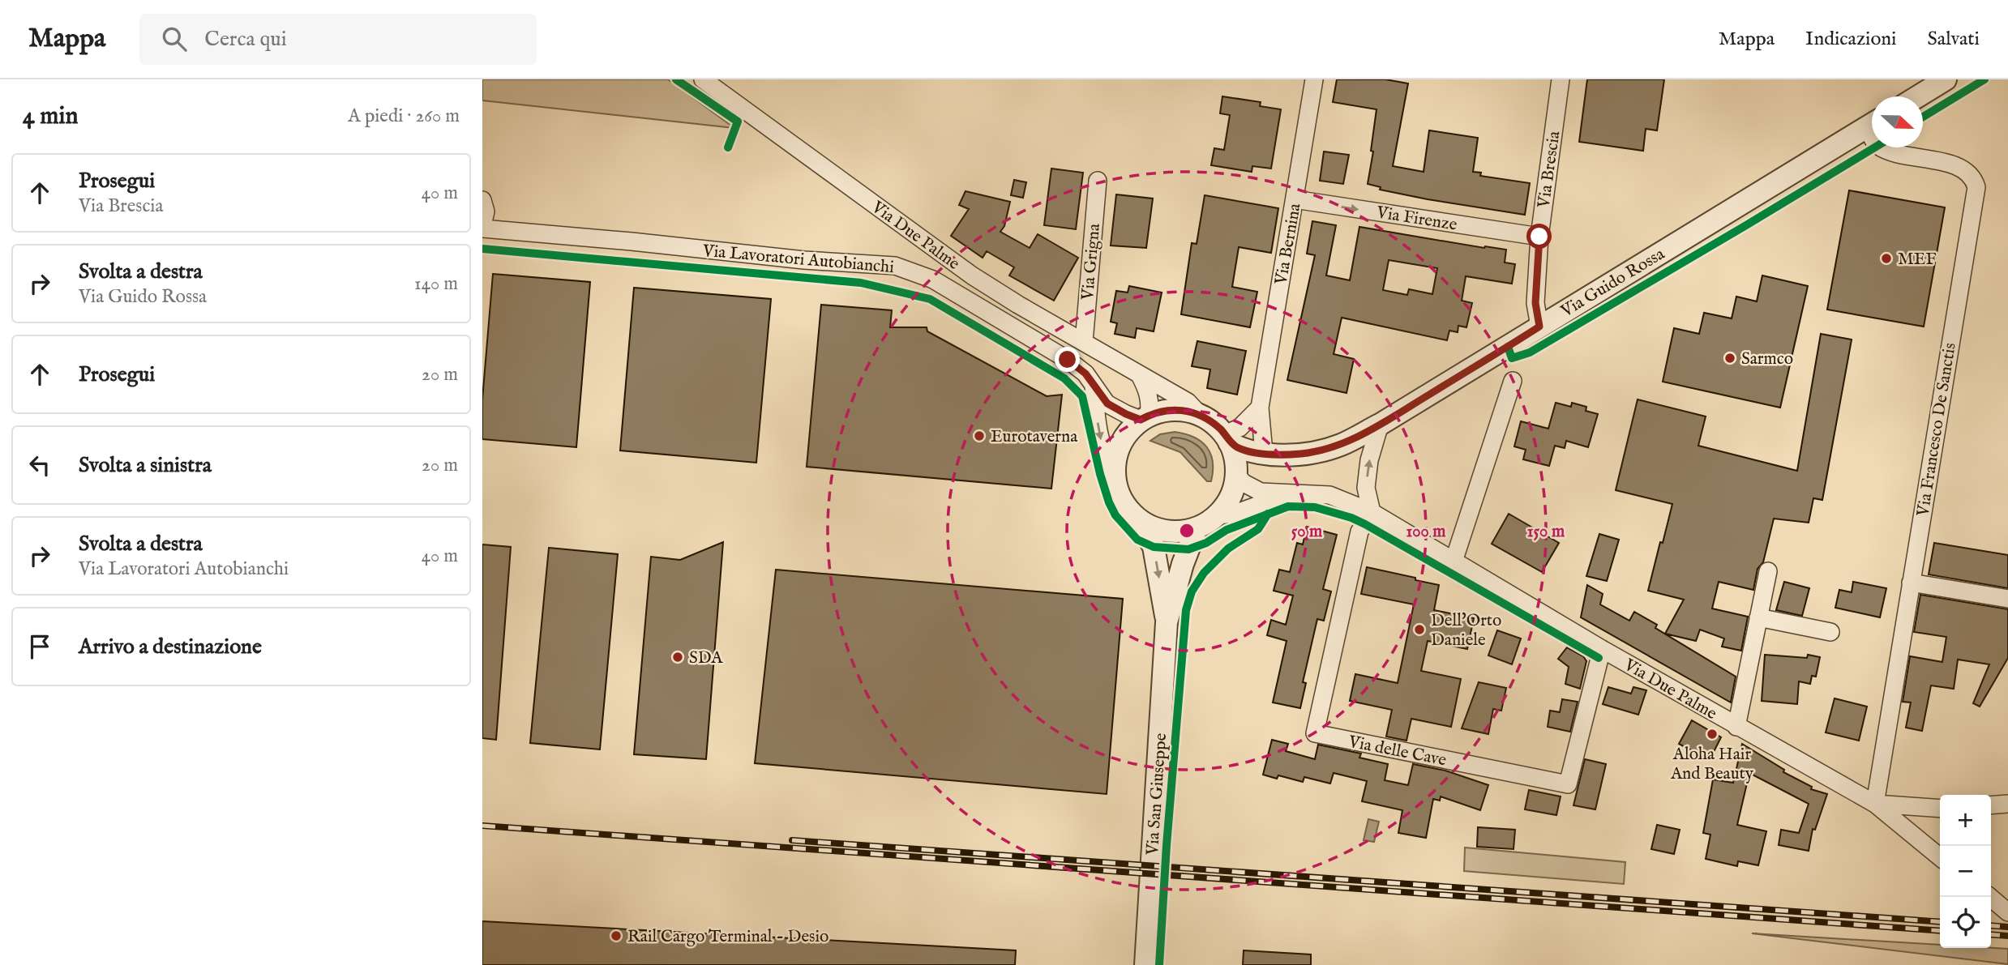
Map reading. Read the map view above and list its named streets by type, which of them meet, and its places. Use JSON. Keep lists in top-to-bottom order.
{
  "streets": {
    "street": [
      "Via Brescia",
      "Via Firenze",
      "Via Due Palme",
      "Via Bernina",
      "Via Lavoratori Autobianchi",
      "Via Grigna",
      "Via Guido Rossa",
      "Via Francesco De Sanctis",
      "Via delle Cave",
      "Via San Giuseppe"
    ]
  },
  "crossings": [
    ["Via Brescia", "Via Firenze"],
    ["Via Brescia", "Via Guido Rossa"],
    ["Via Firenze", "Via Bernina"],
    ["Via Due Palme", "Via Lavoratori Autobianchi"],
    ["Via Due Palme", "Via Grigna"],
    ["Via Due Palme", "Via Guido Rossa"],
    ["Via Due Palme", "Via Francesco De Sanctis"],
    ["Via Due Palme", "Via delle Cave"],
    ["Via Due Palme", "Via San Giuseppe"],
    ["Via Bernina", "Via Guido Rossa"],
    ["Via Lavoratori Autobianchi", "Via Guido Rossa"],
    ["Via Lavoratori Autobianchi", "Via San Giuseppe"],
    ["Via Guido Rossa", "Via San Giuseppe"]
  ],
  "one_way": ["Via Firenze"],
  "places": [
    "MEF",
    "Sarmco",
    "Eurotaverna",
    "Dell'Orto Daniele",
    "SDA",
    "Aloha Hair And Beauty",
    "Rail Cargo Terminal - Desio"
  ],
  "north": "right",
  "page": {
    "header": "Mappa",
    "search": "Cerca qui",
    "nav": ["Mappa", "Indicazioni", "Salvati"],
    "heading": ["4 min", "A piedi · 260 m"],
    "list": [
      ["Prosegui", "Via Brescia", "40 m"],
      ["Svolta a destra", "Via Guido Rossa", "140 m"],
      ["Prosegui", "20 m"],
      ["Svolta a sinistra", "20 m"],
      ["Svolta a destra", "Via Lavoratori Autobianchi", "40 m"],
      "Arrivo a destinazione"
    ],
    "map_buttons": ["+", "−"]
  },
  "rings": ["50 m", "100 m", "150 m"]
}
